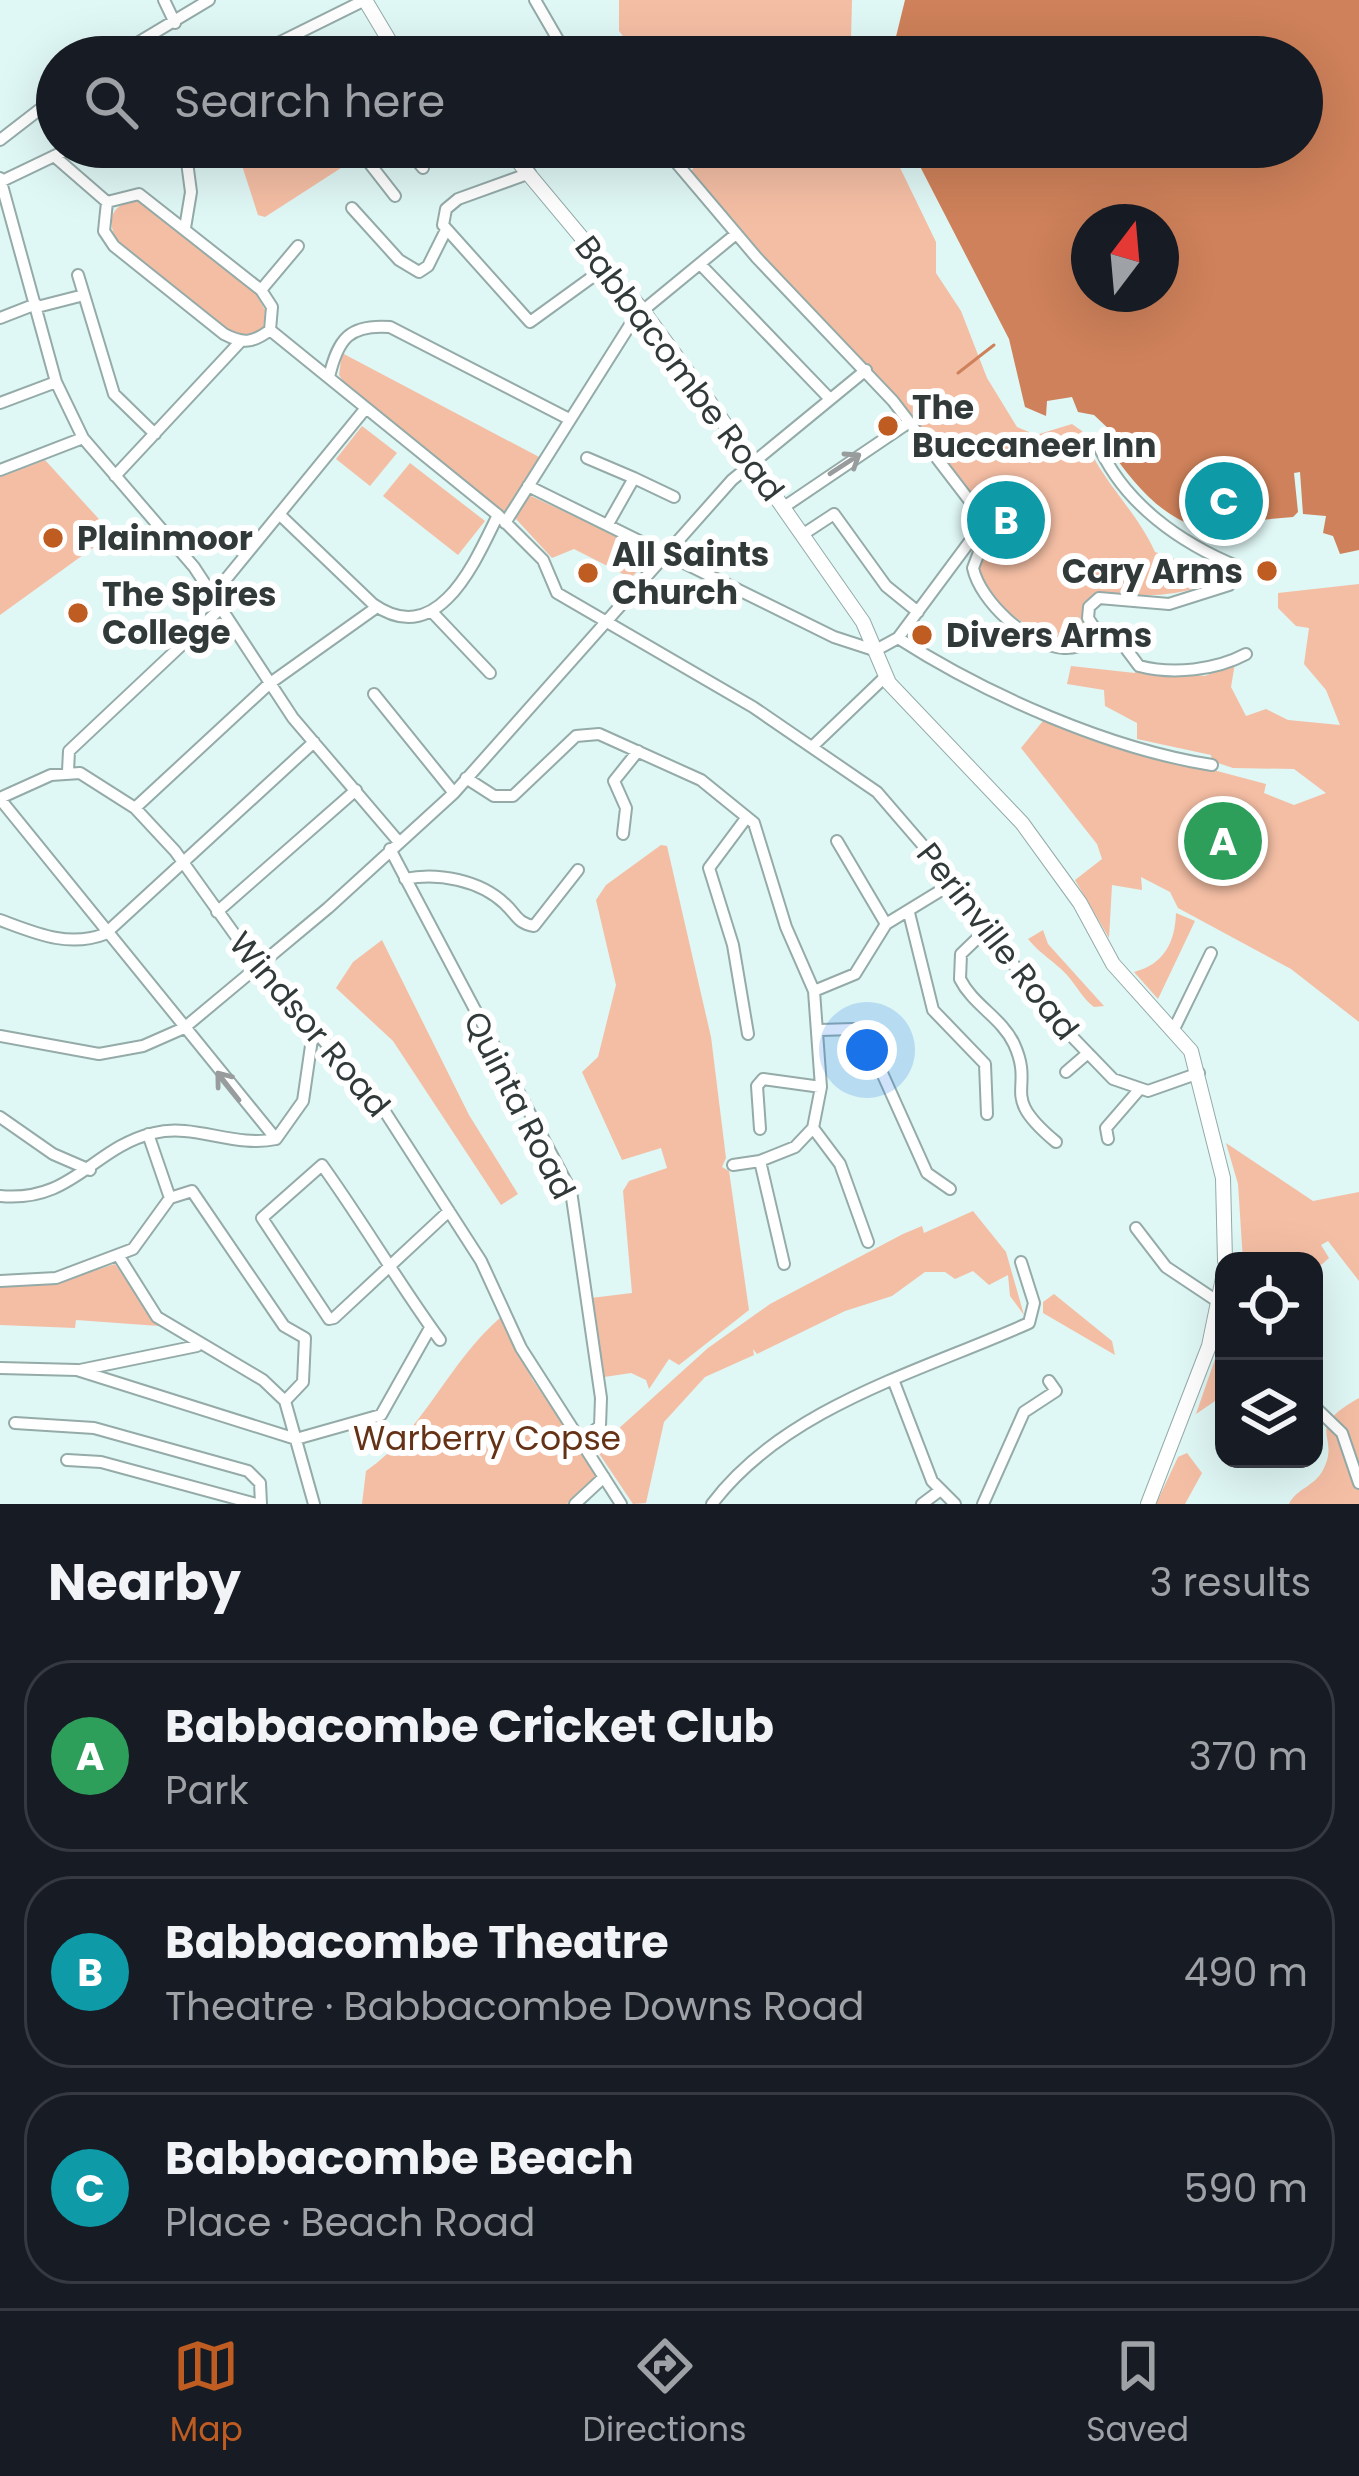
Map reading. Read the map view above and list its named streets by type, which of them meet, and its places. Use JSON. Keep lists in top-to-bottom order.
{
  "streets": {
    "main road": ["Babbacombe Road"],
    "street": ["Perinville Road", "Windsor Road", "Quinta Road"]
  },
  "crossings": [
    ["Windsor Road", "Quinta Road"]
  ],
  "parks": ["Warberry Copse"],
  "places": [
    "The Buccaneer Inn",
    "Plainmoor",
    "Cary Arms",
    "All Saints Church",
    "The Spires College",
    "Divers Arms"
  ],
  "north": "top",
  "page": {
    "search": "Search here",
    "pins": ["C", "B", "A"],
    "heading": ["Nearby", "3 results"],
    "list": [
      {
        "mark": "A",
        "name": "Babbacombe Cricket Club",
        "note": "Park",
        "value": "370 m"
      },
      {
        "mark": "B",
        "name": "Babbacombe Theatre",
        "note": "Theatre · Babbacombe Downs Road",
        "value": "490 m"
      },
      {
        "mark": "C",
        "name": "Babbacombe Beach",
        "note": "Place · Beach Road",
        "value": "590 m"
      }
    ],
    "nav": ["Map", "Directions", "Saved"]
  }
}
